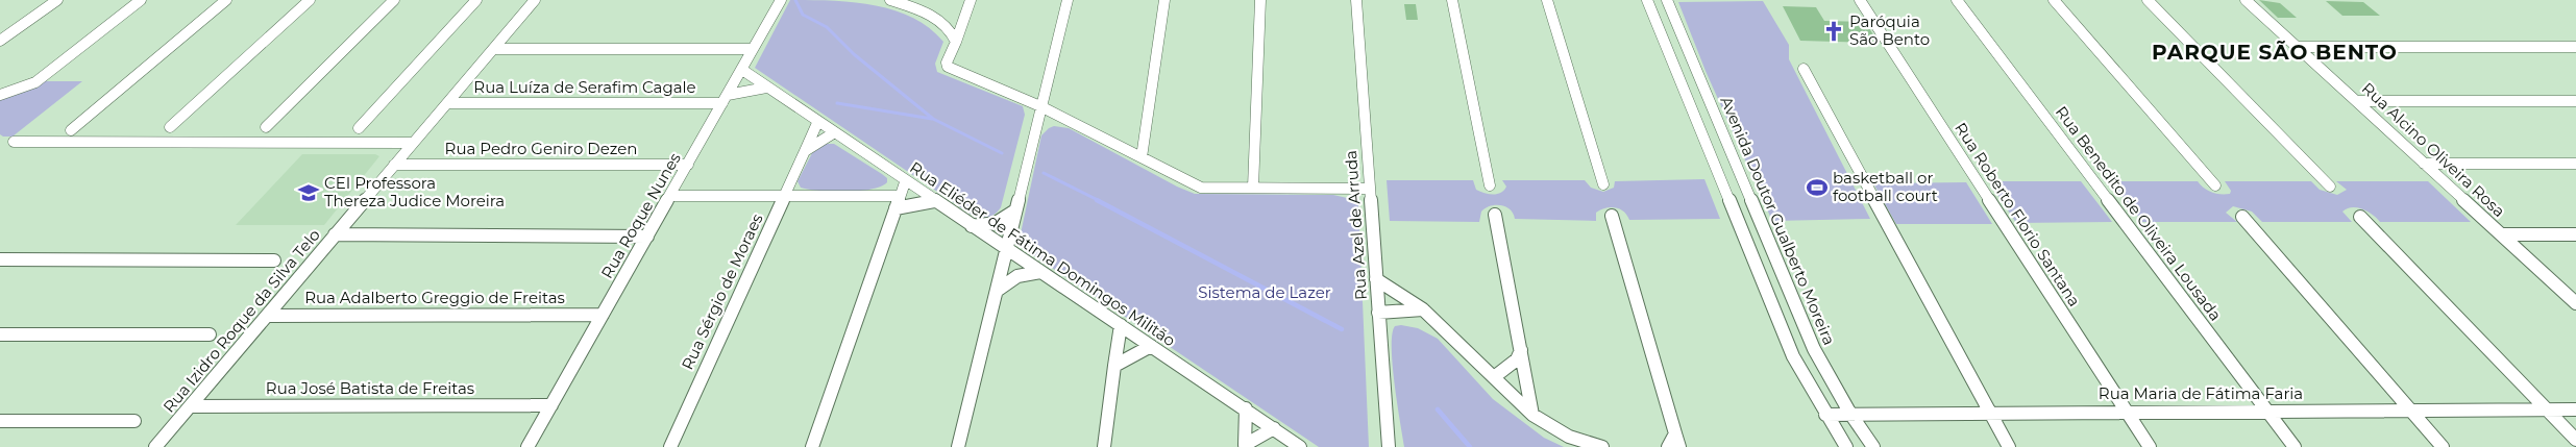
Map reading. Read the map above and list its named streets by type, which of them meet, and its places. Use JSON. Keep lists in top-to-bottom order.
{
  "streets": {
    "street": [
      "Rua Luíza de Serafim Cagale",
      "Rua Pedro Geniro Dezen",
      "Rua Alcino Oliveira Rosa",
      "Rua Benedito de Oliveira Lousada",
      "Rua Roberto Florio Santana",
      "Rua Roque Nunes",
      "Avenida Doutor Gualberto Moreira",
      "Rua Azel de Arruda",
      "Rua Eliéder de Fátima Domingos Militão",
      "Rua Sérgio de Moraes",
      "Rua Adalberto Greggio de Freitas",
      "Rua Izidro Roque da Silva Telo",
      "Rua José Batista de Freitas",
      "Rua Maria de Fátima Faria"
    ]
  },
  "crossings": [
    ["Rua Luíza de Serafim Cagale", "Rua Roque Nunes"],
    ["Rua Luíza de Serafim Cagale", "Rua Izidro Roque da Silva Telo"],
    ["Rua Pedro Geniro Dezen", "Rua Roque Nunes"],
    ["Rua Pedro Geniro Dezen", "Rua Izidro Roque da Silva Telo"],
    ["Rua Benedito de Oliveira Lousada", "Rua Maria de Fátima Faria"],
    ["Rua Roberto Florio Santana", "Rua Maria de Fátima Faria"],
    ["Rua Roque Nunes", "Rua Eliéder de Fátima Domingos Militão"],
    ["Rua Roque Nunes", "Rua Adalberto Greggio de Freitas"],
    ["Rua Roque Nunes", "Rua José Batista de Freitas"],
    ["Avenida Doutor Gualberto Moreira", "Rua Maria de Fátima Faria"],
    ["Rua Eliéder de Fátima Domingos Militão", "Rua Sérgio de Moraes"],
    ["Rua Adalberto Greggio de Freitas", "Rua Izidro Roque da Silva Telo"],
    ["Rua Izidro Roque da Silva Telo", "Rua José Batista de Freitas"]
  ],
  "districts": ["PARQUE SÃO BENTO"],
  "parks": ["Sistema de Lazer"],
  "places": {
    "church": ["Paróquia São Bento"],
    "sports": ["basketball or football court"],
    "school or university": ["CEI Professora Thereza Judice Moreira"]
  }
}
